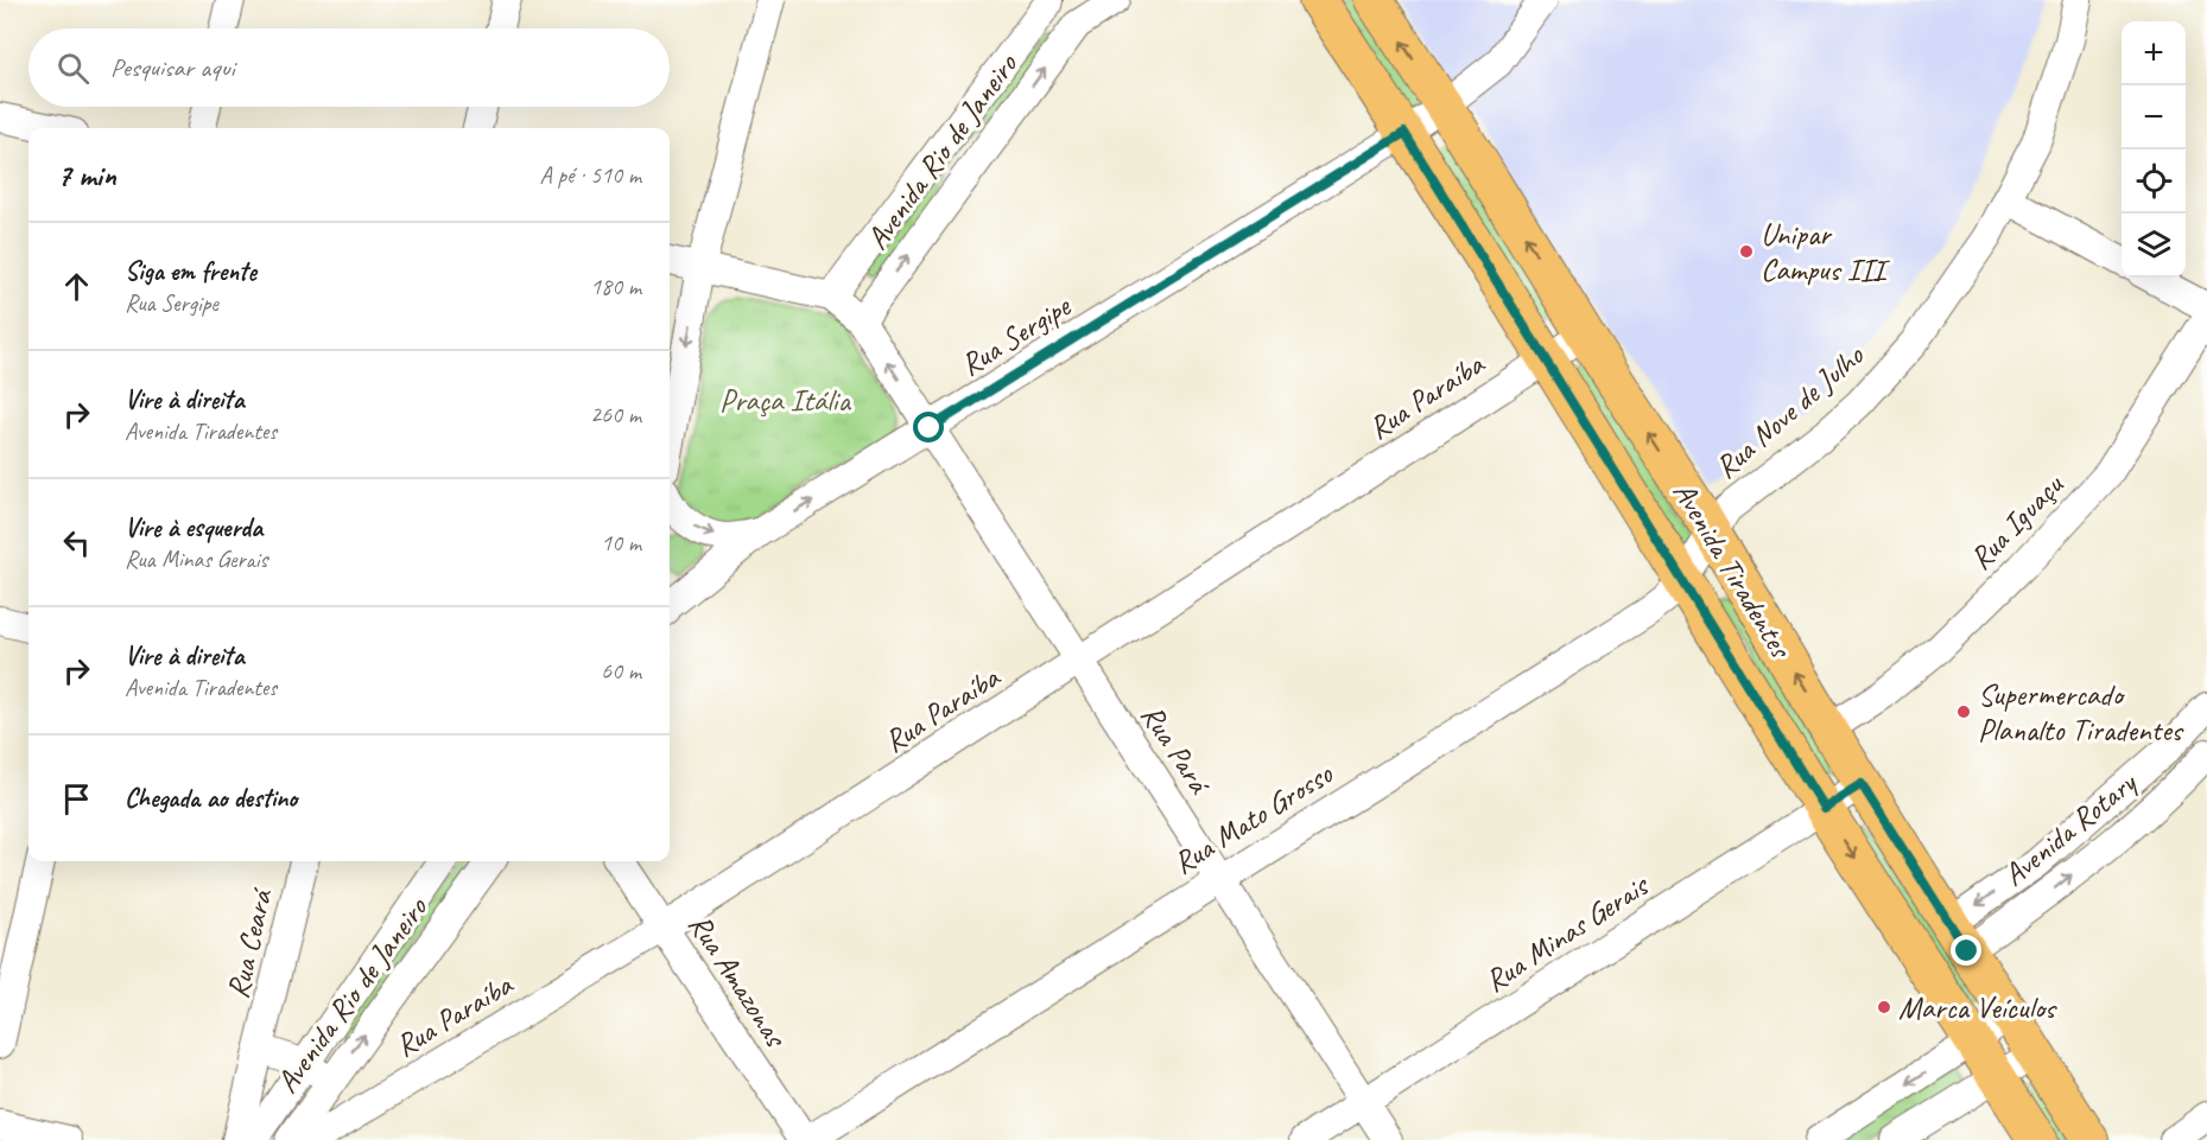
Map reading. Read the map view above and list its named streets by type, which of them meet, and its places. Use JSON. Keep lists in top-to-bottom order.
{
  "streets": {
    "main road": ["Avenida Tiradentes"],
    "street": [
      "Avenida Rio de Janeiro",
      "Rua Sergipe",
      "Rua Paraíba",
      "Rua Nove de Julho",
      "Rua Iguaçu",
      "Rua Pará",
      "Rua Mato Grosso",
      "Avenida Rotary",
      "Rua Minas Gerais",
      "Rua Ceará",
      "Rua Amazonas"
    ]
  },
  "crossings": [
    ["Avenida Rio de Janeiro", "Rua Pará"],
    ["Rua Sergipe", "Avenida Tiradentes"],
    ["Rua Sergipe", "Rua Pará"],
    ["Rua Paraíba", "Avenida Tiradentes"],
    ["Rua Paraíba", "Rua Pará"],
    ["Rua Paraíba", "Rua Amazonas"],
    ["Rua Nove de Julho", "Avenida Tiradentes"],
    ["Rua Nove de Julho", "Rua Mato Grosso"],
    ["Rua Iguaçu", "Avenida Tiradentes"],
    ["Avenida Tiradentes", "Rua Mato Grosso"],
    ["Avenida Tiradentes", "Avenida Rotary"],
    ["Avenida Tiradentes", "Rua Minas Gerais"],
    ["Rua Pará", "Rua Mato Grosso"],
    ["Rua Pará", "Rua Minas Gerais"],
    ["Rua Mato Grosso", "Rua Amazonas"]
  ],
  "parks": ["Praça Itália"],
  "places": ["Unipar Campus III", "Supermercado Planalto Tiradentes", "Marca Veículos"],
  "page": {
    "map_buttons": ["+", "−"],
    "search": "Pesquisar aqui",
    "heading": ["7 min", "A pé · 510 m"],
    "list": [
      ["Siga em frente", "Rua Sergipe", "180 m"],
      ["Vire à direita", "Avenida Tiradentes", "260 m"],
      ["Vire à esquerda", "Rua Minas Gerais", "10 m"],
      ["Vire à direita", "Avenida Tiradentes", "60 m"],
      "Chegada ao destino"
    ]
  }
}
